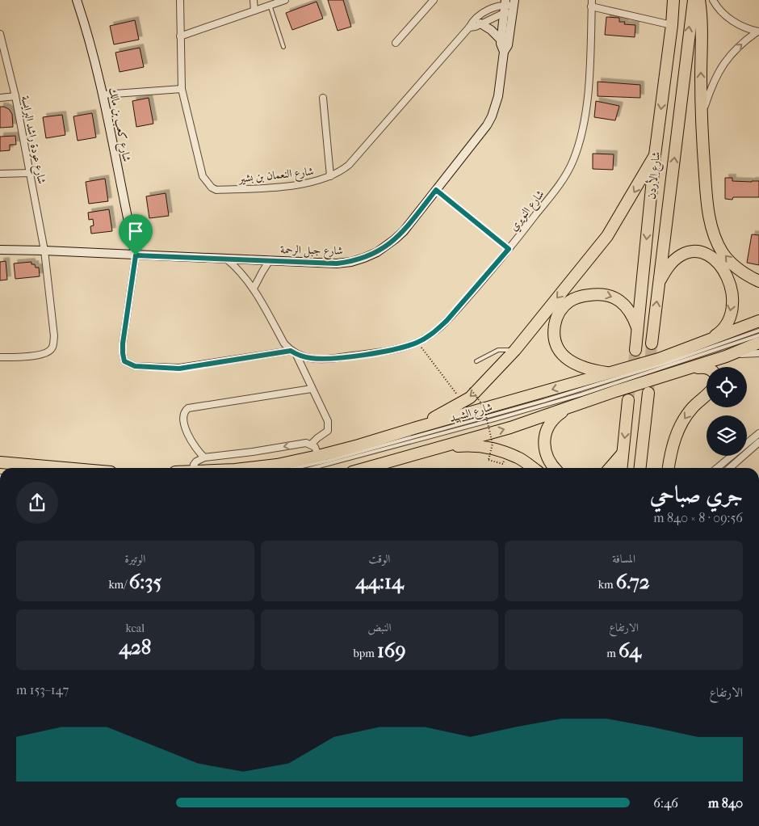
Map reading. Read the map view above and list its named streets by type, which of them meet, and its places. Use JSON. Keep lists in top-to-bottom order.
{
  "streets": {
    "highway": ["شارع الأردن", "شارع الشهيد"],
    "street": [
      "شارع كعب بن مالك",
      "شارع عودة راشد البرايسة",
      "شارع النعمان بن بشير",
      "شارع النويري",
      "شارع جبل الرحمة"
    ]
  },
  "crossings": [
    ["شارع كعب بن مالك", "شارع جبل الرحمة"],
    ["شارع عودة راشد البرايسة", "شارع جبل الرحمة"],
    ["شارع النعمان بن بشير", "شارع جبل الرحمة"]
  ],
  "page": {
    "heading": ["جري صباحي", "09:56 · 8 × 840 m"],
    "stats": [
      ["المسافة", "6.72 km"],
      ["الوقت", "44:14"],
      ["الوتيرة", "6:35 /km"],
      ["الارتفاع", "64 m"],
      ["النبض", "169 bpm"],
      ["kcal", "428"]
    ],
    "chart": ["الارتفاع", "147–153 m"],
    "list": [
      {
        "name": "840 m",
        "note": "6:46"
      }
    ]
  }
}
